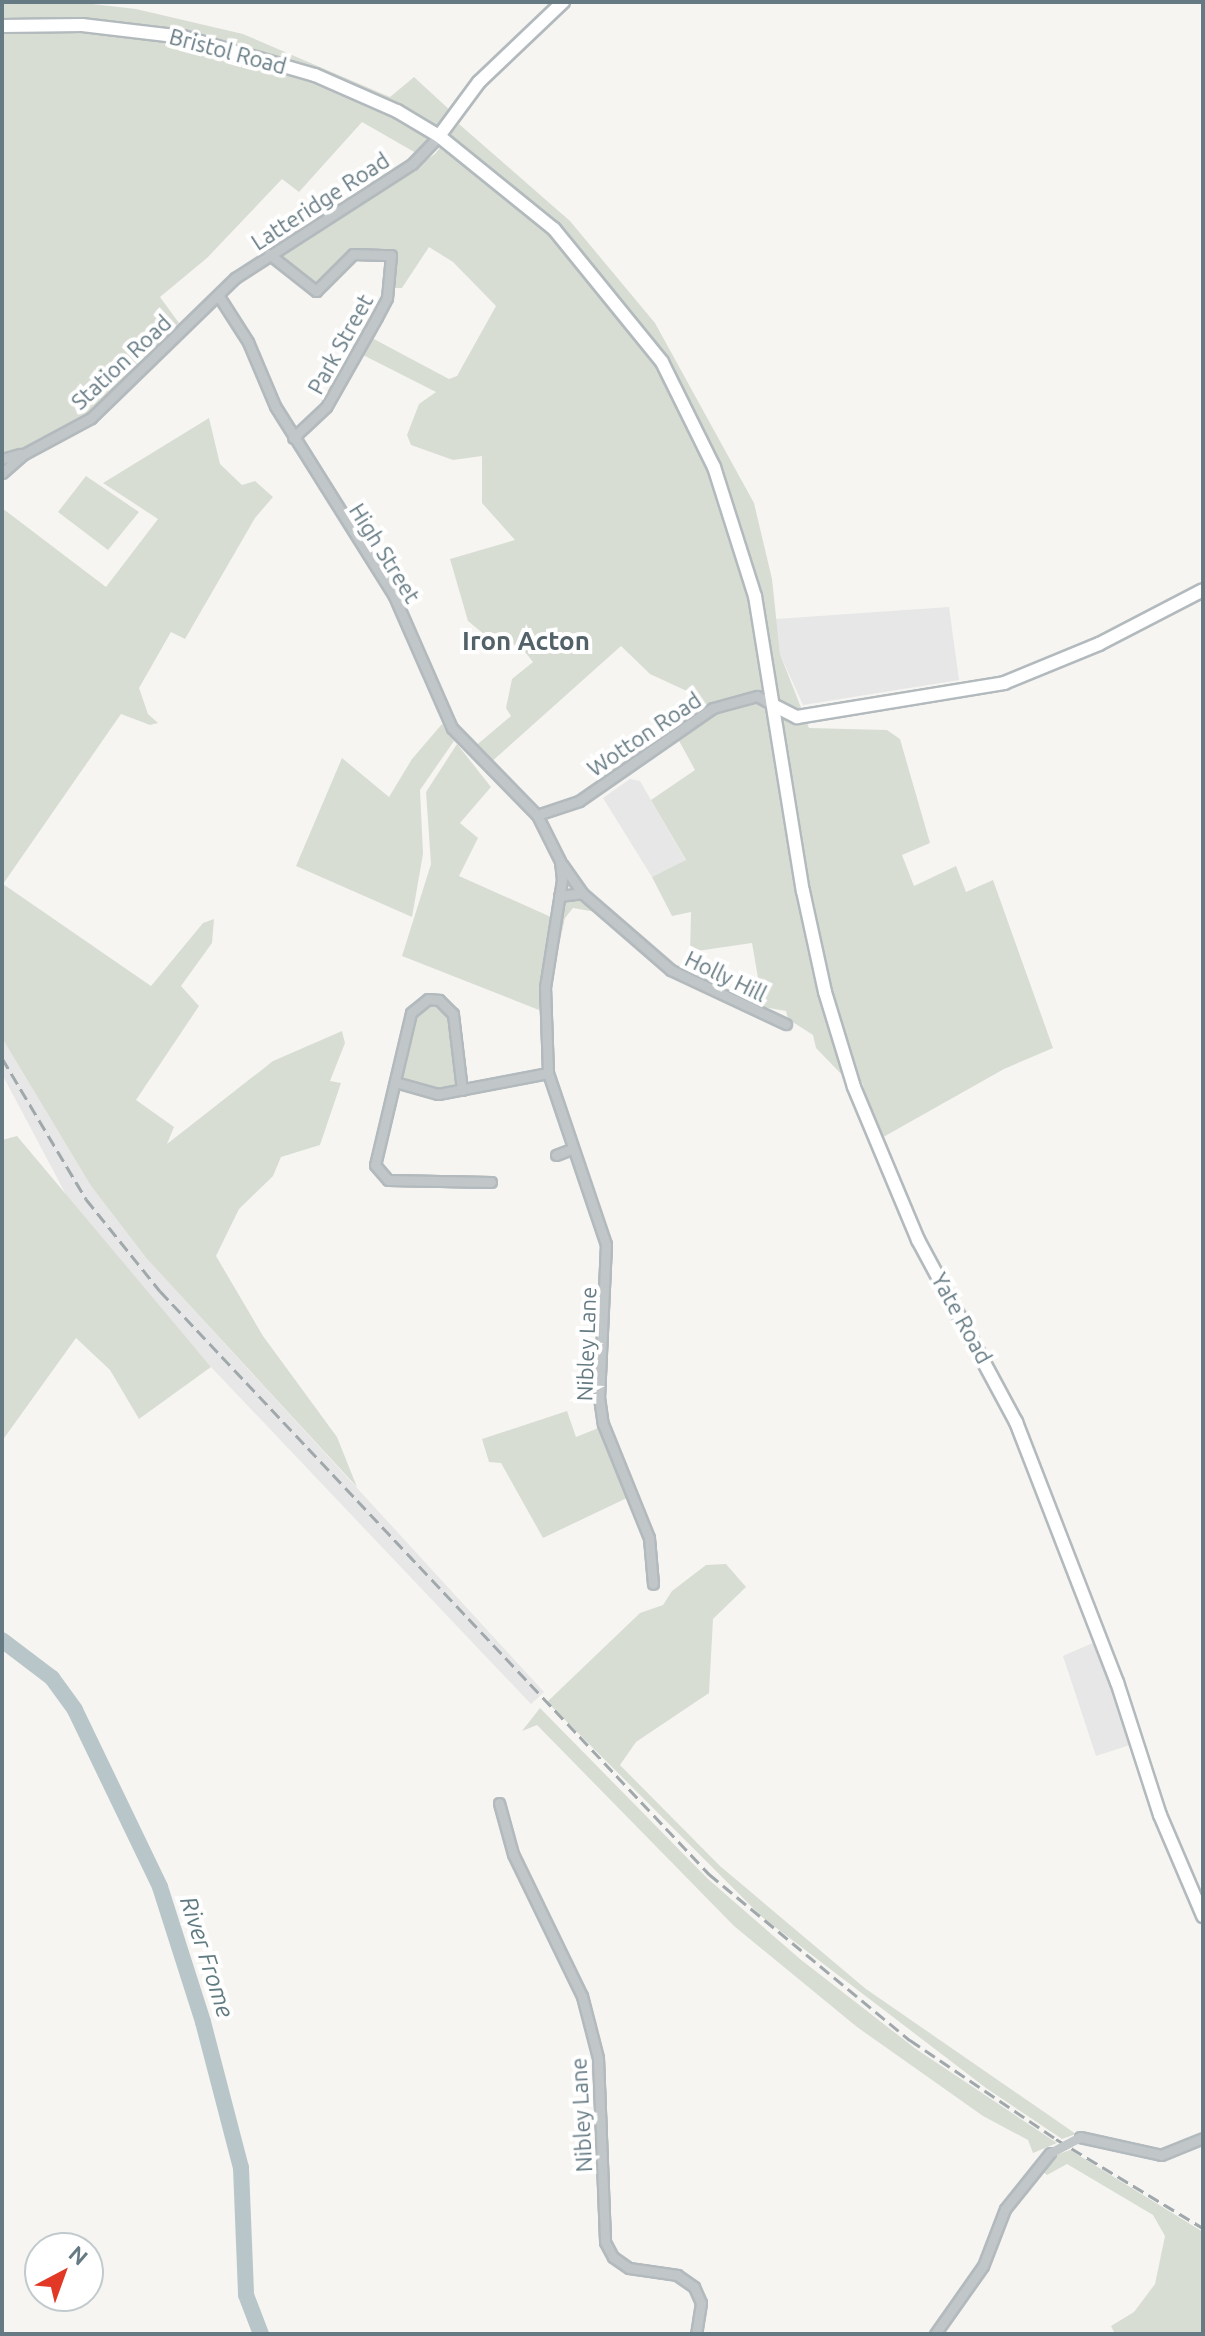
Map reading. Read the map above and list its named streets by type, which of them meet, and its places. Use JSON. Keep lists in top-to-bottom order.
{
  "streets": {
    "main road": ["Bristol Road", "Yate Road"],
    "street": [
      "Latteridge Road",
      "Park Street",
      "Station Road",
      "High Street",
      "Wotton Road",
      "Holly Hill",
      "Nibley Lane"
    ]
  },
  "crossings": [
    ["Bristol Road", "Latteridge Road"],
    ["Bristol Road", "Wotton Road"],
    ["Bristol Road", "Yate Road"],
    ["Latteridge Road", "Park Street"],
    ["Latteridge Road", "Station Road"],
    ["Latteridge Road", "High Street"],
    ["Park Street", "High Street"],
    ["Station Road", "High Street"],
    ["High Street", "Wotton Road"],
    ["High Street", "Nibley Lane"],
    ["Wotton Road", "Yate Road"],
    ["Wotton Road", "Nibley Lane"],
    ["Holly Hill", "Nibley Lane"]
  ],
  "districts": ["Iron Acton"],
  "water": ["River Frome"],
  "north": "top right"
}
